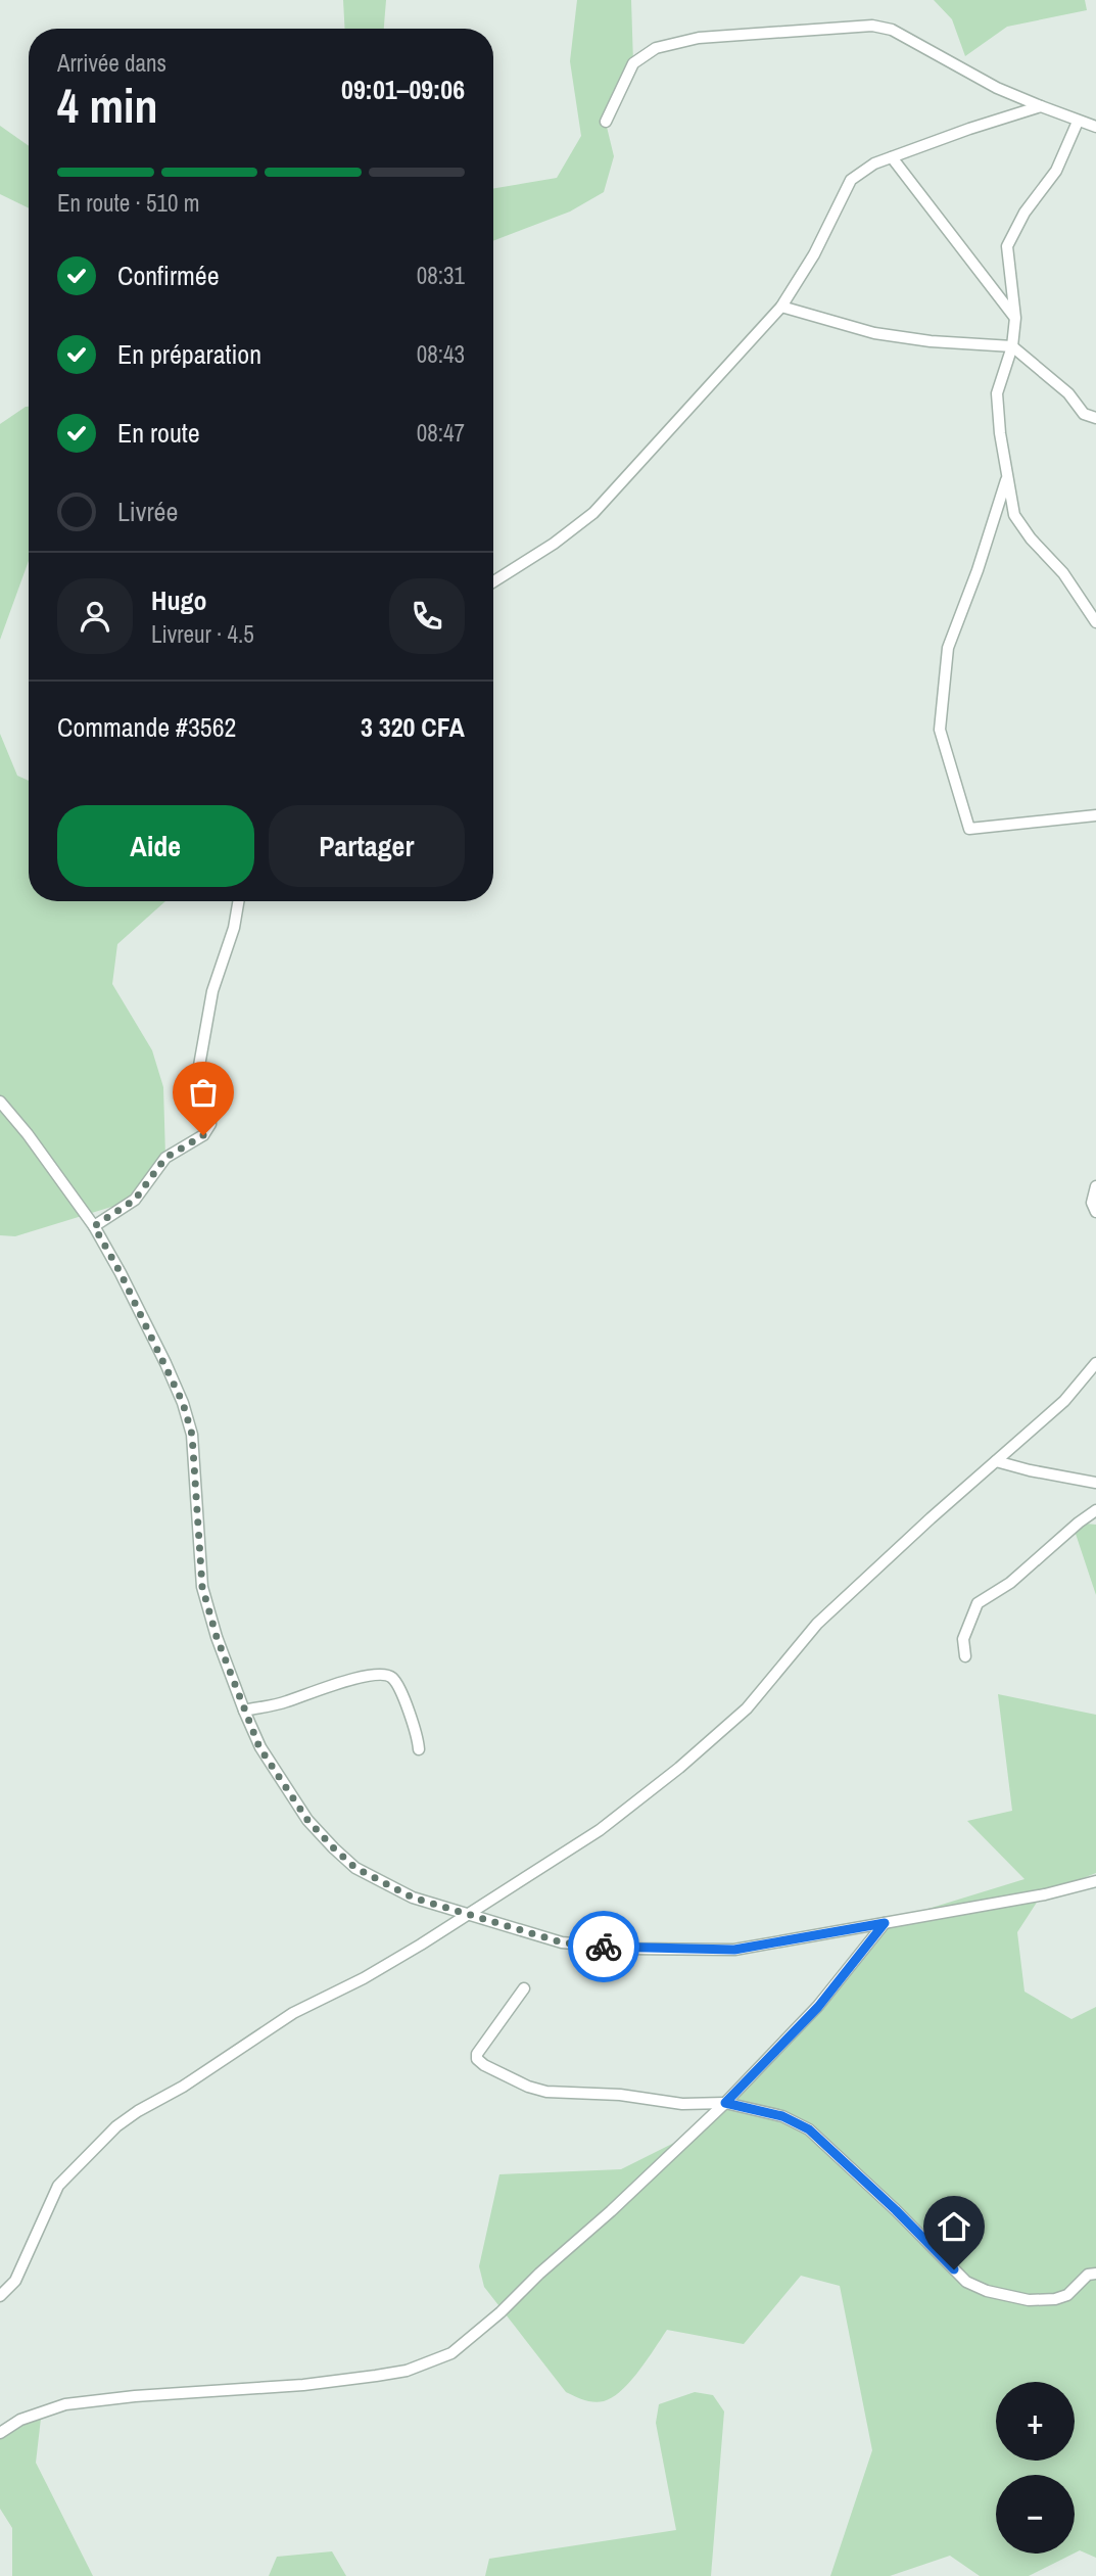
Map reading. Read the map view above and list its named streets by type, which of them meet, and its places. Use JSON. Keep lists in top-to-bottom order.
{
  "page": {
    "heading": ["4 min", "Arrivée dans", "09:01–09:06"],
    "panel": [
      "Hugo",
      "Livreur · 4.5",
      "Commande #3562",
      "3 320 CFA"
    ],
    "bar": "En route · 510 m",
    "list": [
      ["Confirmée", "08:31"],
      ["En préparation", "08:43"],
      ["En route", "08:47"],
      "Livrée"
    ],
    "buttons": ["Aide", "Partager"],
    "map_buttons": ["+", "−"]
  }
}
